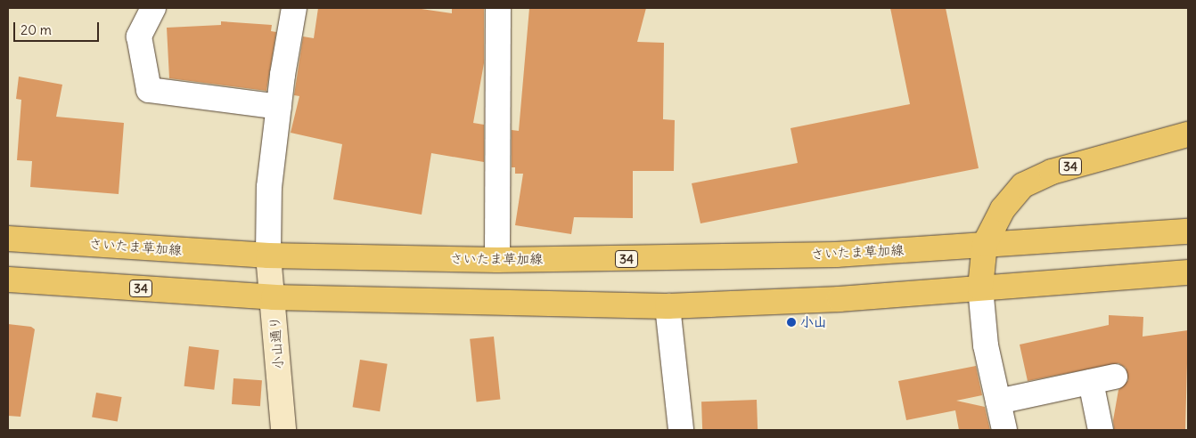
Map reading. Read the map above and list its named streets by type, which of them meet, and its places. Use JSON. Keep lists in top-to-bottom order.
{
  "streets": {
    "main road": ["34", "さいたま草加線"],
    "street": ["小山通り"]
  },
  "crossings": [
    ["34", "さいたま草加線"],
    ["34", "小山通り"],
    ["さいたま草加線", "小山通り"]
  ],
  "places": ["小山"],
  "scale_bar": "20 m"
}
